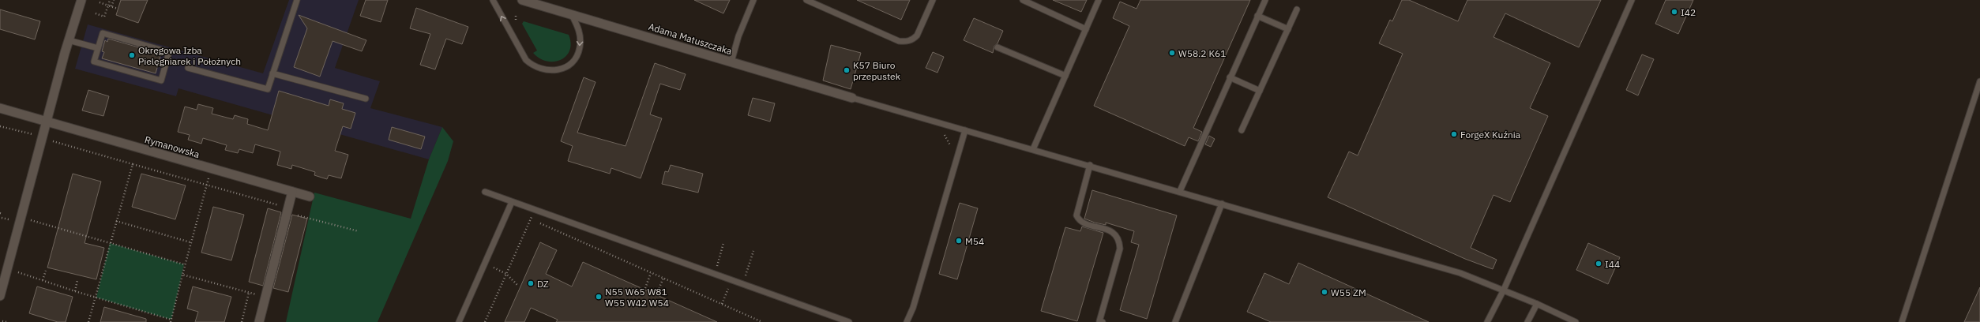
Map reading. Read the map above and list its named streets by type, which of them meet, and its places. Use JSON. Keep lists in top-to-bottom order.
{
  "streets": {
    "street": ["Adama Matuszczaka", "Rymanowska"]
  },
  "places": [
    "I42",
    "W58.2 K61",
    "Okręgowa Izba Pielęgniarek i Położnych",
    "K57 Biuro przepustek",
    "ForgeX Kuźnia",
    "M54",
    "I44",
    "DZ",
    "W55 ZM",
    "N55 W65 W81 W55 W42 W54"
  ]
}
